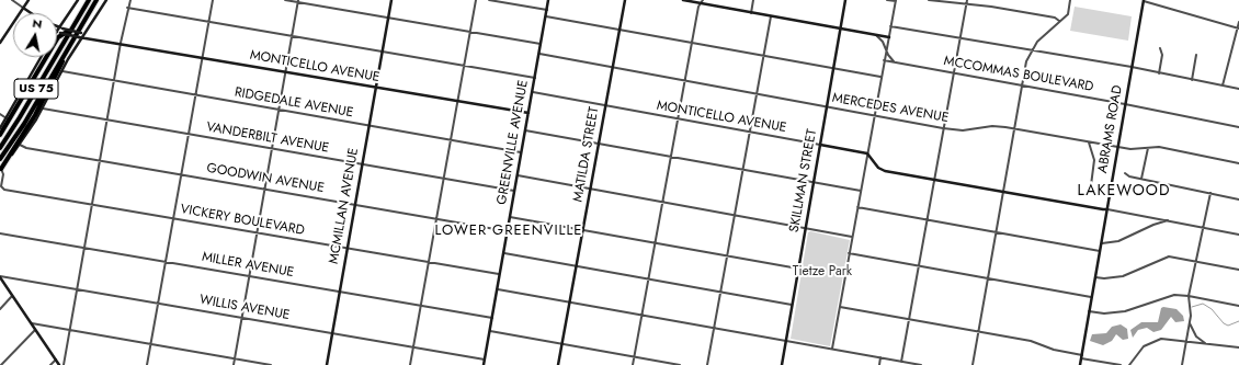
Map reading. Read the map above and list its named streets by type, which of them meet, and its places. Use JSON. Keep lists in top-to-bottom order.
{
  "streets": {
    "highway": ["US 75"],
    "street": [
      "MONTICELLO AVENUE",
      "MCCOMMAS BOULEVARD",
      "RIDGEDALE AVENUE",
      "MERCEDES AVENUE",
      "ABRAMS ROAD",
      "VANDERBILT AVENUE",
      "GREENVILLE AVENUE",
      "MATILDA STREET",
      "GOODWIN AVENUE",
      "SKILLMAN STREET",
      "MCMILLAN AVENUE",
      "VICKERY BOULEVARD",
      "MILLER AVENUE",
      "WILLIS AVENUE"
    ]
  },
  "crossings": [
    ["MONTICELLO AVENUE", "GREENVILLE AVENUE"],
    ["MONTICELLO AVENUE", "MATILDA STREET"],
    ["MONTICELLO AVENUE", "SKILLMAN STREET"],
    ["MONTICELLO AVENUE", "MCMILLAN AVENUE"],
    ["MCCOMMAS BOULEVARD", "ABRAMS ROAD"],
    ["RIDGEDALE AVENUE", "GREENVILLE AVENUE"],
    ["RIDGEDALE AVENUE", "MCMILLAN AVENUE"],
    ["MERCEDES AVENUE", "ABRAMS ROAD"],
    ["MERCEDES AVENUE", "GREENVILLE AVENUE"],
    ["MERCEDES AVENUE", "MATILDA STREET"],
    ["MERCEDES AVENUE", "SKILLMAN STREET"],
    ["VANDERBILT AVENUE", "GREENVILLE AVENUE"],
    ["VANDERBILT AVENUE", "MCMILLAN AVENUE"],
    ["GREENVILLE AVENUE", "GOODWIN AVENUE"],
    ["GREENVILLE AVENUE", "VICKERY BOULEVARD"],
    ["GREENVILLE AVENUE", "MILLER AVENUE"],
    ["GREENVILLE AVENUE", "WILLIS AVENUE"],
    ["GOODWIN AVENUE", "MCMILLAN AVENUE"],
    ["MCMILLAN AVENUE", "VICKERY BOULEVARD"],
    ["MCMILLAN AVENUE", "MILLER AVENUE"],
    ["MCMILLAN AVENUE", "WILLIS AVENUE"]
  ],
  "districts": ["LAKEWOOD", "LOWER GREENVILLE"],
  "parks": ["Tietze Park"],
  "north": "top"
}
